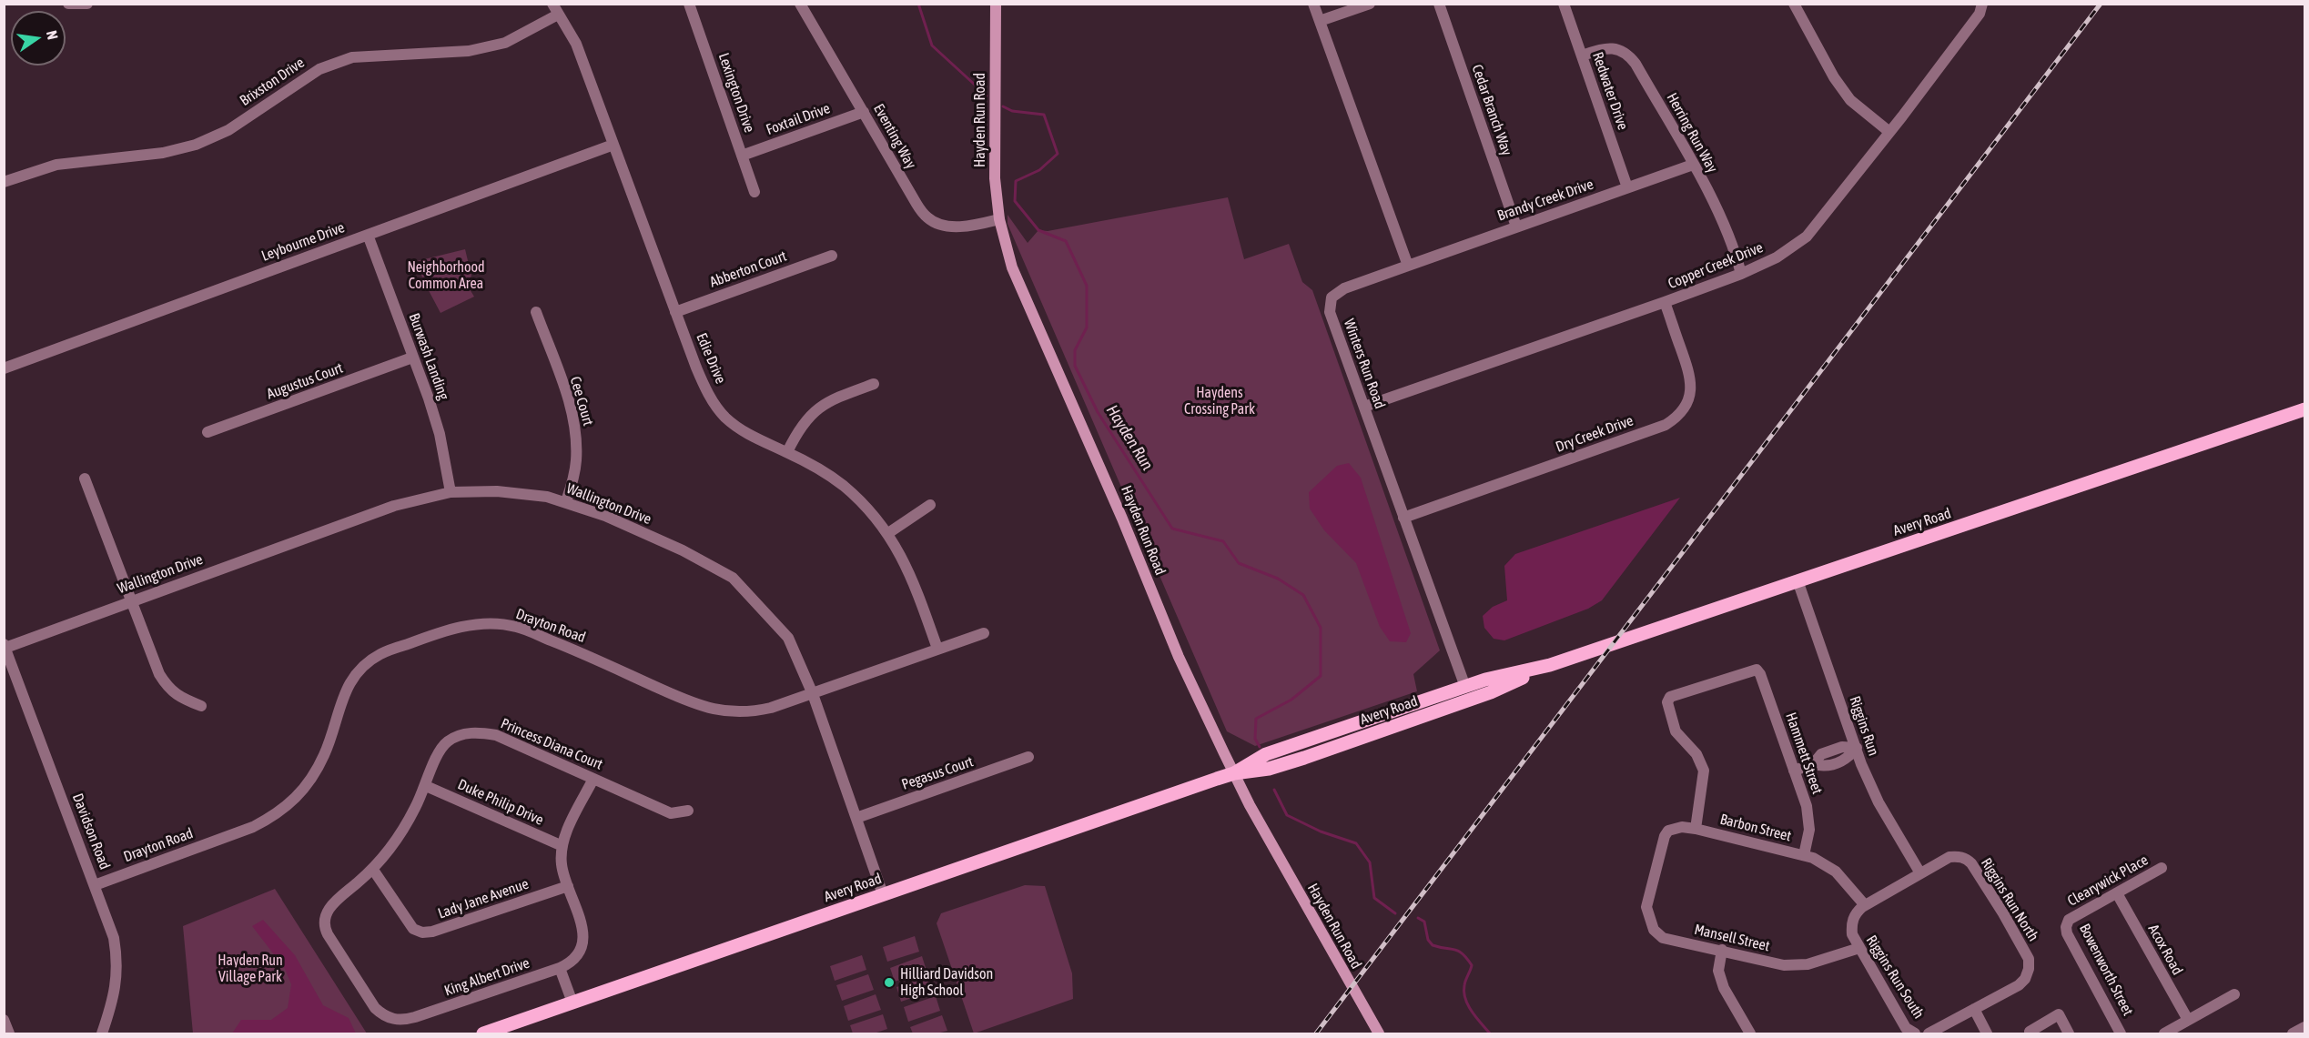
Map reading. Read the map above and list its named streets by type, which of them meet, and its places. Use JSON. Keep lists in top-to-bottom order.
{
  "streets": {
    "main road": ["Hayden Run Road", "Avery Road"],
    "street": [
      "Brixston Drive",
      "Redwater Drive",
      "Lexington Drive",
      "Cedar Branch Way",
      "Foxtail Drive",
      "Herring Run Way",
      "Eventing Way",
      "Brandy Creek Drive",
      "Leybourne Drive",
      "Copper Creek Drive",
      "Abberton Court",
      "Burwash Landing",
      "Edie Drive",
      "Winters Run Road",
      "Augustus Court",
      "Cee Court",
      "Dry Creek Drive",
      "Wallington Drive",
      "Drayton Road",
      "Riggins Run",
      "Princess Diana Court",
      "Hammett Street",
      "Pegasus Court",
      "Duke Philip Drive",
      "Barbon Street",
      "Davidson Road",
      "Clearywick Place",
      "Lady Jane Avenue",
      "Riggins Run North",
      "Mansell Street",
      "Acox Road",
      "Bowenworth Street",
      "King Albert Drive",
      "Riggins Run South"
    ]
  },
  "crossings": [
    ["Brixston Drive", "Edie Drive"],
    ["Redwater Drive", "Herring Run Way"],
    ["Redwater Drive", "Brandy Creek Drive"],
    ["Lexington Drive", "Foxtail Drive"],
    ["Cedar Branch Way", "Brandy Creek Drive"],
    ["Foxtail Drive", "Eventing Way"],
    ["Hayden Run Road", "Eventing Way"],
    ["Hayden Run Road", "Avery Road"],
    ["Herring Run Way", "Brandy Creek Drive"],
    ["Herring Run Way", "Copper Creek Drive"],
    ["Brandy Creek Drive", "Winters Run Road"],
    ["Leybourne Drive", "Burwash Landing"],
    ["Leybourne Drive", "Edie Drive"],
    ["Copper Creek Drive", "Winters Run Road"],
    ["Copper Creek Drive", "Dry Creek Drive"],
    ["Abberton Court", "Edie Drive"],
    ["Burwash Landing", "Augustus Court"],
    ["Burwash Landing", "Wallington Drive"],
    ["Edie Drive", "Drayton Road"],
    ["Winters Run Road", "Dry Creek Drive"],
    ["Winters Run Road", "Avery Road"],
    ["Cee Court", "Wallington Drive"],
    ["Wallington Drive", "Avery Road"],
    ["Wallington Drive", "Drayton Road"],
    ["Wallington Drive", "Pegasus Court"],
    ["Wallington Drive", "Davidson Road"],
    ["Avery Road", "Riggins Run"],
    ["Drayton Road", "Davidson Road"],
    ["Riggins Run", "Riggins Run North"],
    ["Riggins Run", "Riggins Run South"],
    ["Princess Diana Court", "Duke Philip Drive"],
    ["Princess Diana Court", "Lady Jane Avenue"],
    ["Princess Diana Court", "King Albert Drive"],
    ["Hammett Street", "Barbon Street"],
    ["Barbon Street", "Mansell Street"],
    ["Barbon Street", "Riggins Run South"],
    ["Clearywick Place", "Acox Road"],
    ["Clearywick Place", "Bowenworth Street"],
    ["Riggins Run North", "Riggins Run South"],
    ["Mansell Street", "Riggins Run South"]
  ],
  "water": ["Hayden Run"],
  "parks": ["Neighborhood Common Area", "Haydens Crossing Park", "Hayden Run Village Park"],
  "places": ["Hilliard Davidson High School"],
  "north": "right"
}
